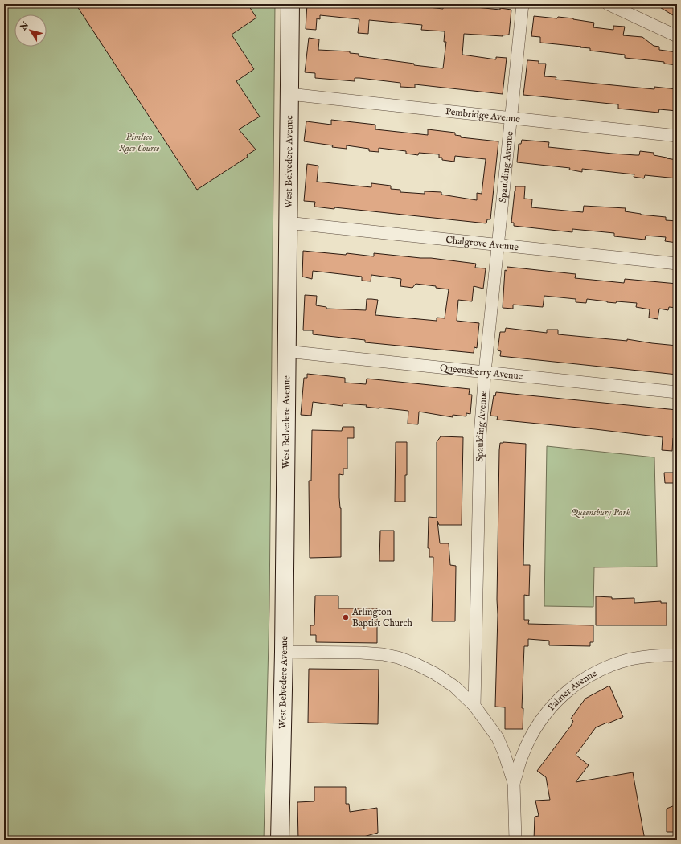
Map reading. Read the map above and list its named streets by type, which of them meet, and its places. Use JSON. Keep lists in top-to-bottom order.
{
  "streets": {
    "main road": ["West Belvedere Avenue"],
    "street": [
      "Pembridge Avenue",
      "Spaulding Avenue",
      "Chalgrove Avenue",
      "Queensberry Avenue",
      "Palmer Avenue"
    ]
  },
  "crossings": [
    ["Pembridge Avenue", "West Belvedere Avenue"],
    ["Pembridge Avenue", "Spaulding Avenue"],
    ["West Belvedere Avenue", "Chalgrove Avenue"],
    ["West Belvedere Avenue", "Queensberry Avenue"],
    ["Spaulding Avenue", "Chalgrove Avenue"],
    ["Spaulding Avenue", "Queensberry Avenue"]
  ],
  "parks": ["Pimlico Race Course", "Queensbury Park"],
  "places": ["Arlington Baptist Church"],
  "north": "top left"
}
